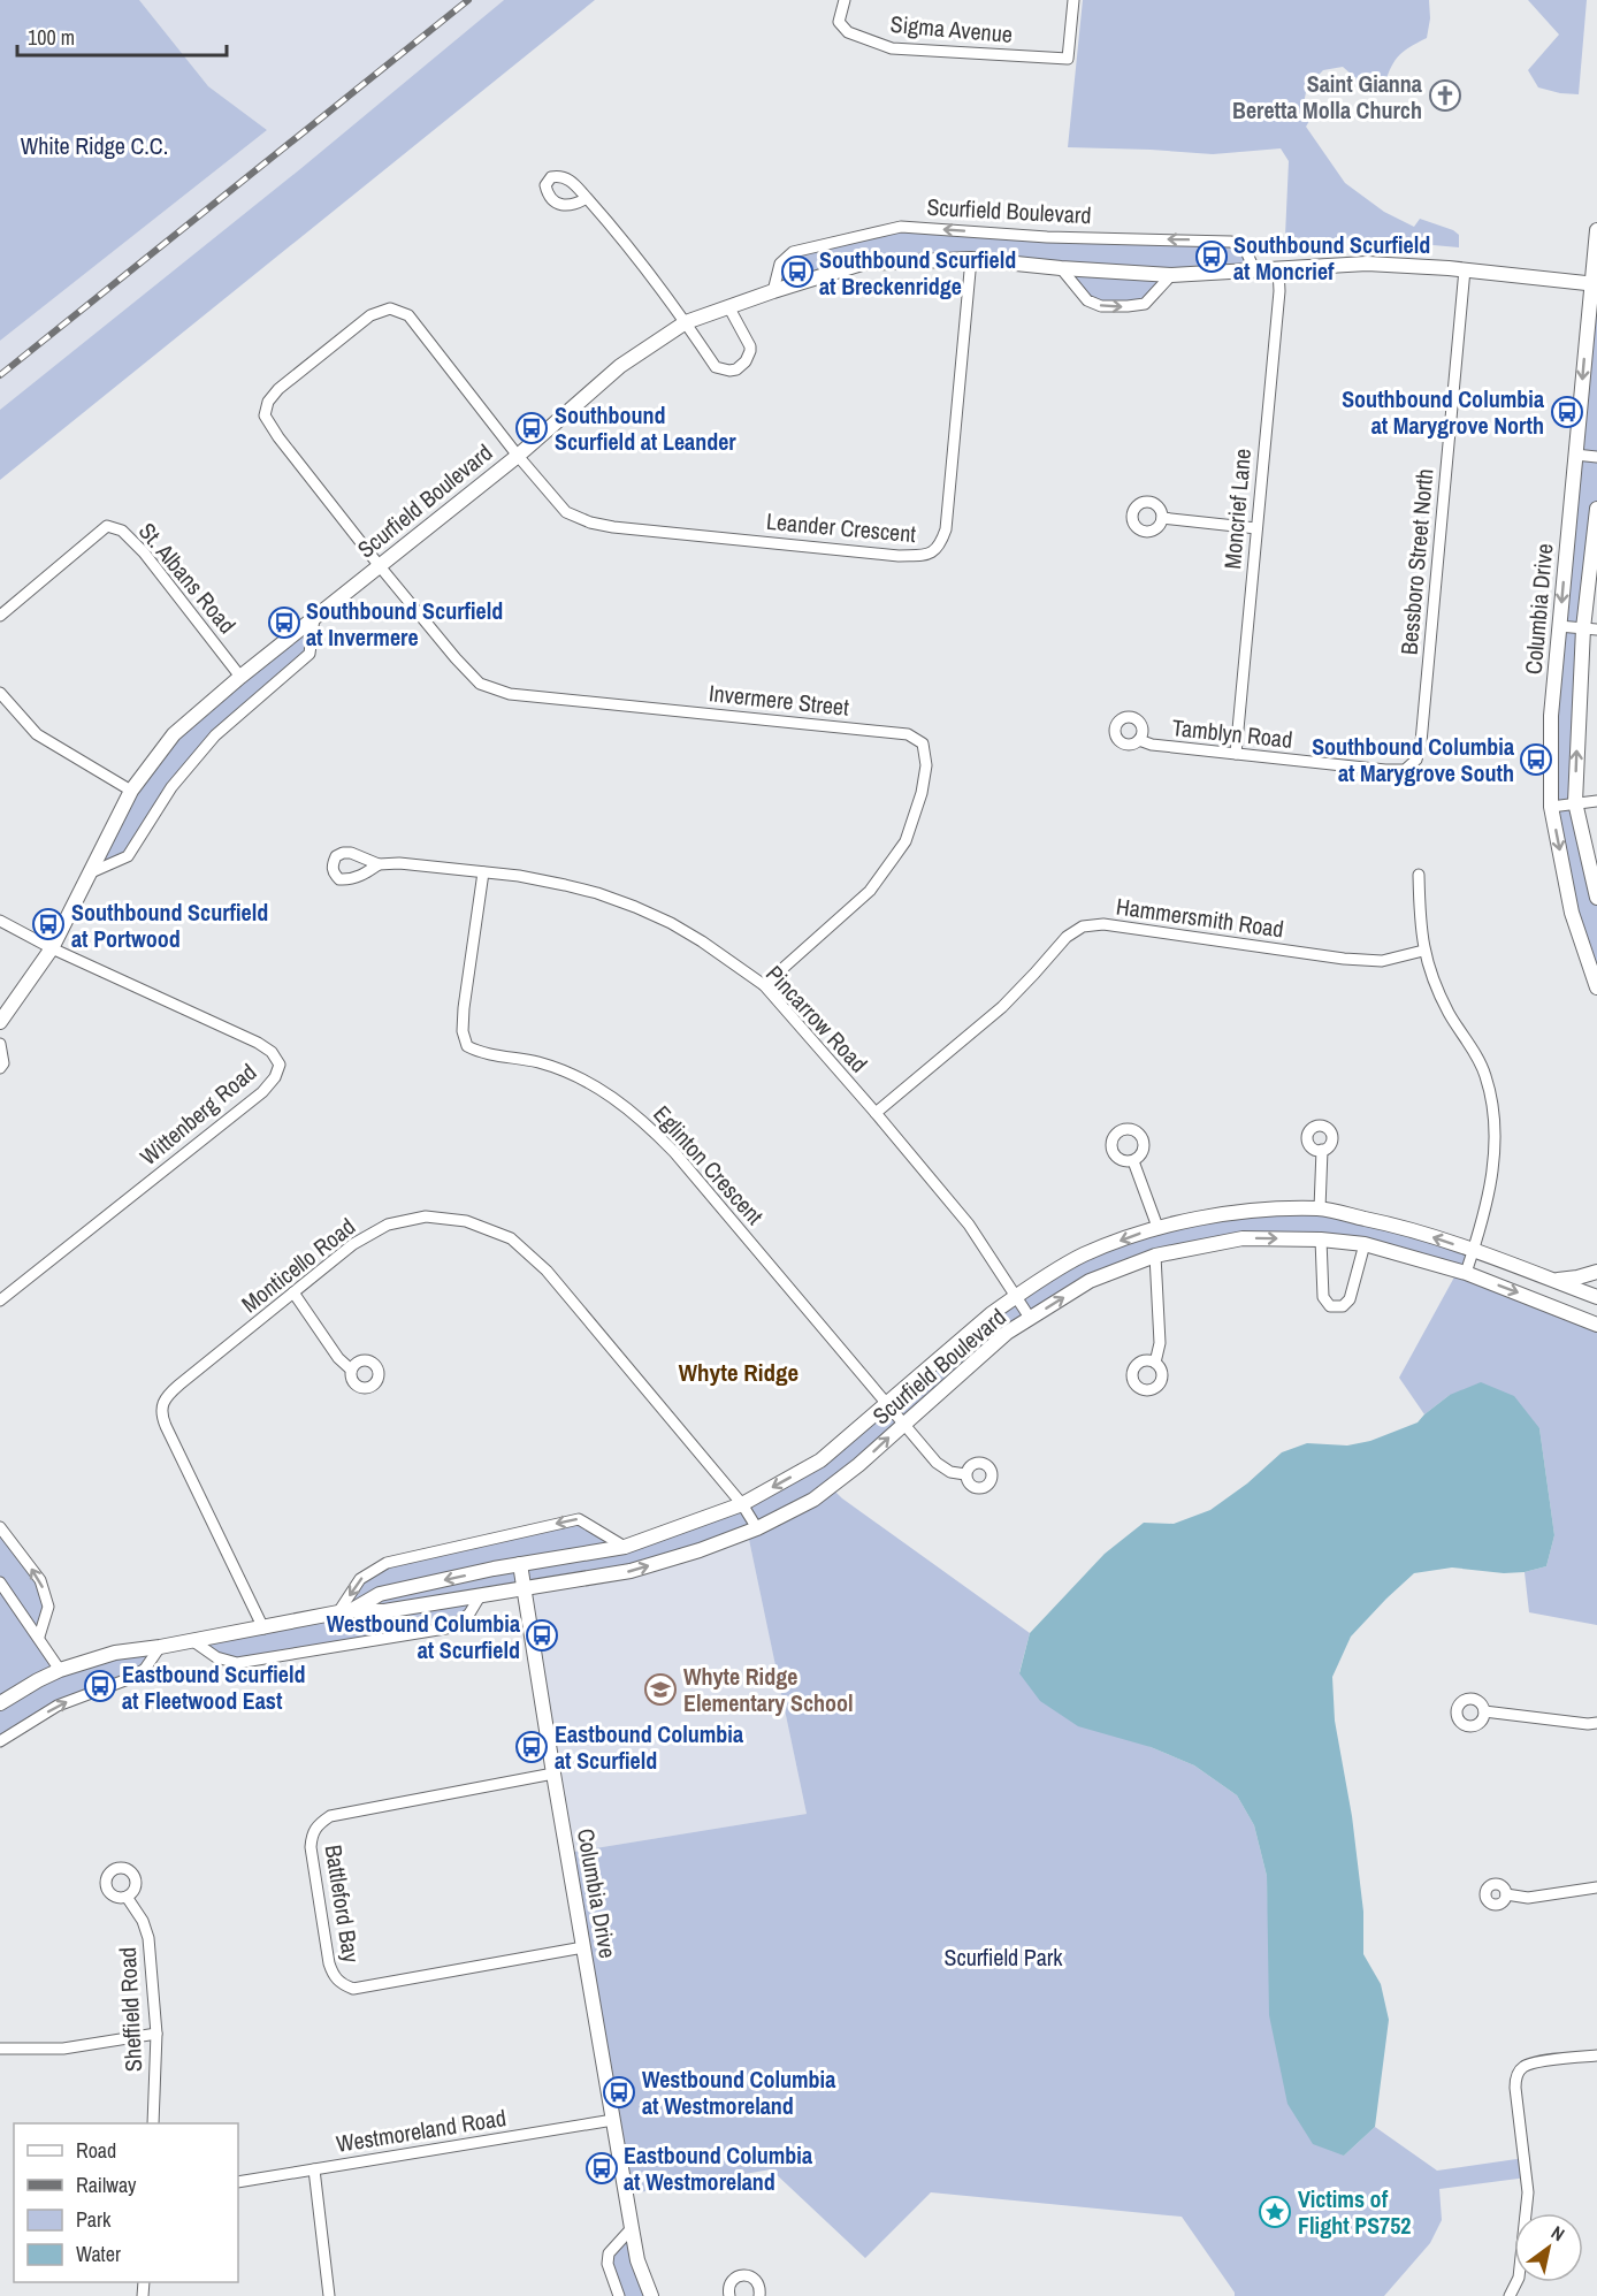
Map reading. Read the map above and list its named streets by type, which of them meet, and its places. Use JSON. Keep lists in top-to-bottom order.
{
  "streets": {
    "street": [
      "Sigma Avenue",
      "Scurfield Boulevard",
      "Moncrief Lane",
      "Leander Crescent",
      "Bessboro Street North",
      "St. Albans Road",
      "Columbia Drive",
      "Invermere Street",
      "Tamblyn Road",
      "Hammersmith Road",
      "Pincarrow Road",
      "Wittenberg Road",
      "Eglinton Crescent",
      "Monticello Road",
      "Battleford Bay",
      "Sheffield Road",
      "Westmoreland Road"
    ]
  },
  "crossings": [
    ["Scurfield Boulevard", "Moncrief Lane"],
    ["Scurfield Boulevard", "Leander Crescent"],
    ["Scurfield Boulevard", "Bessboro Street North"],
    ["Scurfield Boulevard", "St. Albans Road"],
    ["Scurfield Boulevard", "Columbia Drive"],
    ["Scurfield Boulevard", "Invermere Street"],
    ["Scurfield Boulevard", "Pincarrow Road"],
    ["Scurfield Boulevard", "Wittenberg Road"],
    ["Scurfield Boulevard", "Eglinton Crescent"],
    ["Scurfield Boulevard", "Monticello Road"],
    ["Moncrief Lane", "Tamblyn Road"],
    ["Leander Crescent", "Invermere Street"],
    ["Bessboro Street North", "Tamblyn Road"],
    ["Columbia Drive", "Battleford Bay"],
    ["Columbia Drive", "Westmoreland Road"],
    ["Invermere Street", "Pincarrow Road"],
    ["Hammersmith Road", "Pincarrow Road"],
    ["Pincarrow Road", "Eglinton Crescent"]
  ],
  "districts": ["Whyte Ridge"],
  "parks": ["White Ridge C.C.", "Scurfield Park"],
  "places": {
    "church": ["Saint Gianna Beretta Molla Church"],
    "bus stop": [
      "Southbound Scurfield at Moncrief",
      "Southbound Scurfield at Breckenridge",
      "Southbound Columbia at Marygrove North",
      "Southbound Scurfield at Leander",
      "Southbound Scurfield at Invermere",
      "Southbound Columbia at Marygrove South",
      "Southbound Scurfield at Portwood",
      "Westbound Columbia at Scurfield",
      "Eastbound Scurfield at Fleetwood East",
      "Eastbound Columbia at Scurfield",
      "Westbound Columbia at Westmoreland",
      "Eastbound Columbia at Westmoreland"
    ],
    "school or university": ["Whyte Ridge Elementary School"],
    "place": ["Victims of Flight PS752"]
  },
  "legend": [
    "Road",
    "Railway",
    "Park",
    "Water"
  ],
  "scale_bar": "100 m",
  "north": "top right"
}
